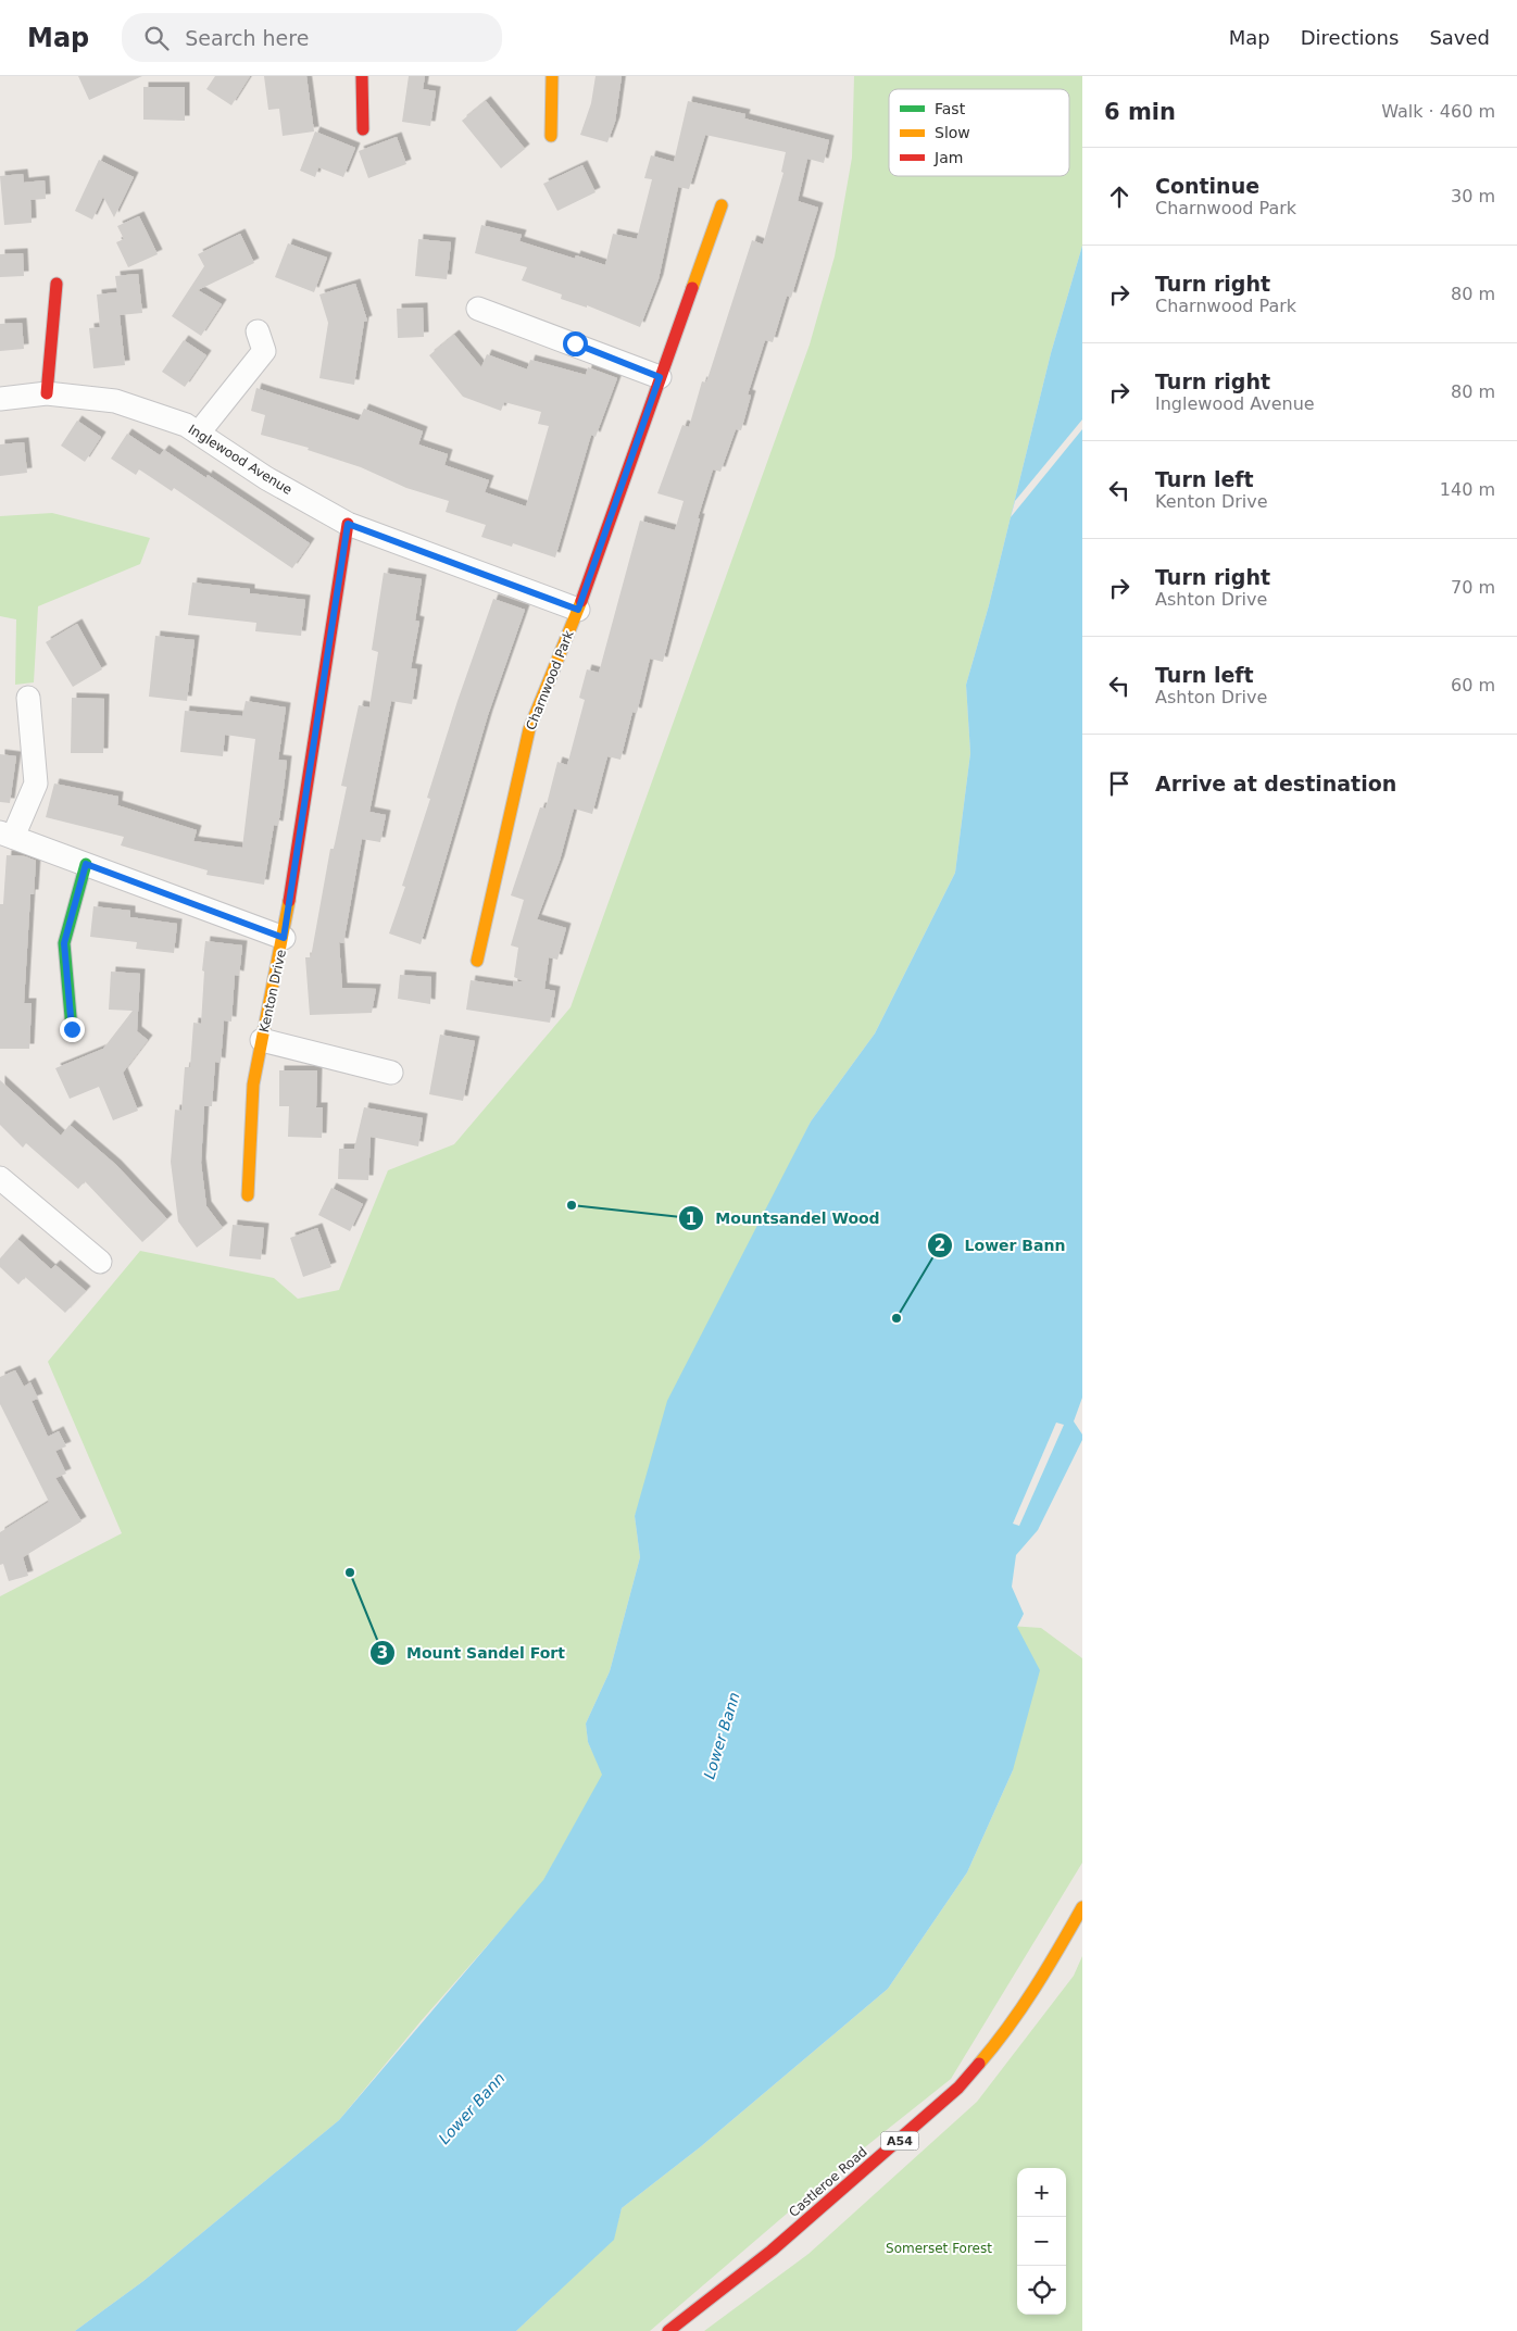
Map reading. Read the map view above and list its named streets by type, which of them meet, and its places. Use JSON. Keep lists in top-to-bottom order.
{
  "streets": {
    "street": [
      "Inglewood Avenue",
      "Charnwood Park",
      "Kenton Drive",
      "A54",
      "Castleroe Road"
    ]
  },
  "crossings": [
    ["Inglewood Avenue", "Charnwood Park"],
    ["Inglewood Avenue", "Kenton Drive"]
  ],
  "water": ["Lower Bann"],
  "parks": ["Somerset Forest"],
  "places": ["Mountsandel Wood", "Lower Bann", "Mount Sandel Fort"],
  "legend": ["Fast", "Slow", "Jam"],
  "page": {
    "header": "Map",
    "search": "Search here",
    "nav": ["Map", "Directions", "Saved"],
    "heading": ["6 min", "Walk · 460 m"],
    "list": [
      ["Continue", "Charnwood Park", "30 m"],
      ["Turn right", "Charnwood Park", "80 m"],
      ["Turn right", "Inglewood Avenue", "80 m"],
      ["Turn left", "Kenton Drive", "140 m"],
      ["Turn right", "Ashton Drive", "70 m"],
      ["Turn left", "Ashton Drive", "60 m"],
      "Arrive at destination"
    ],
    "map_buttons": ["+", "−"]
  }
}
